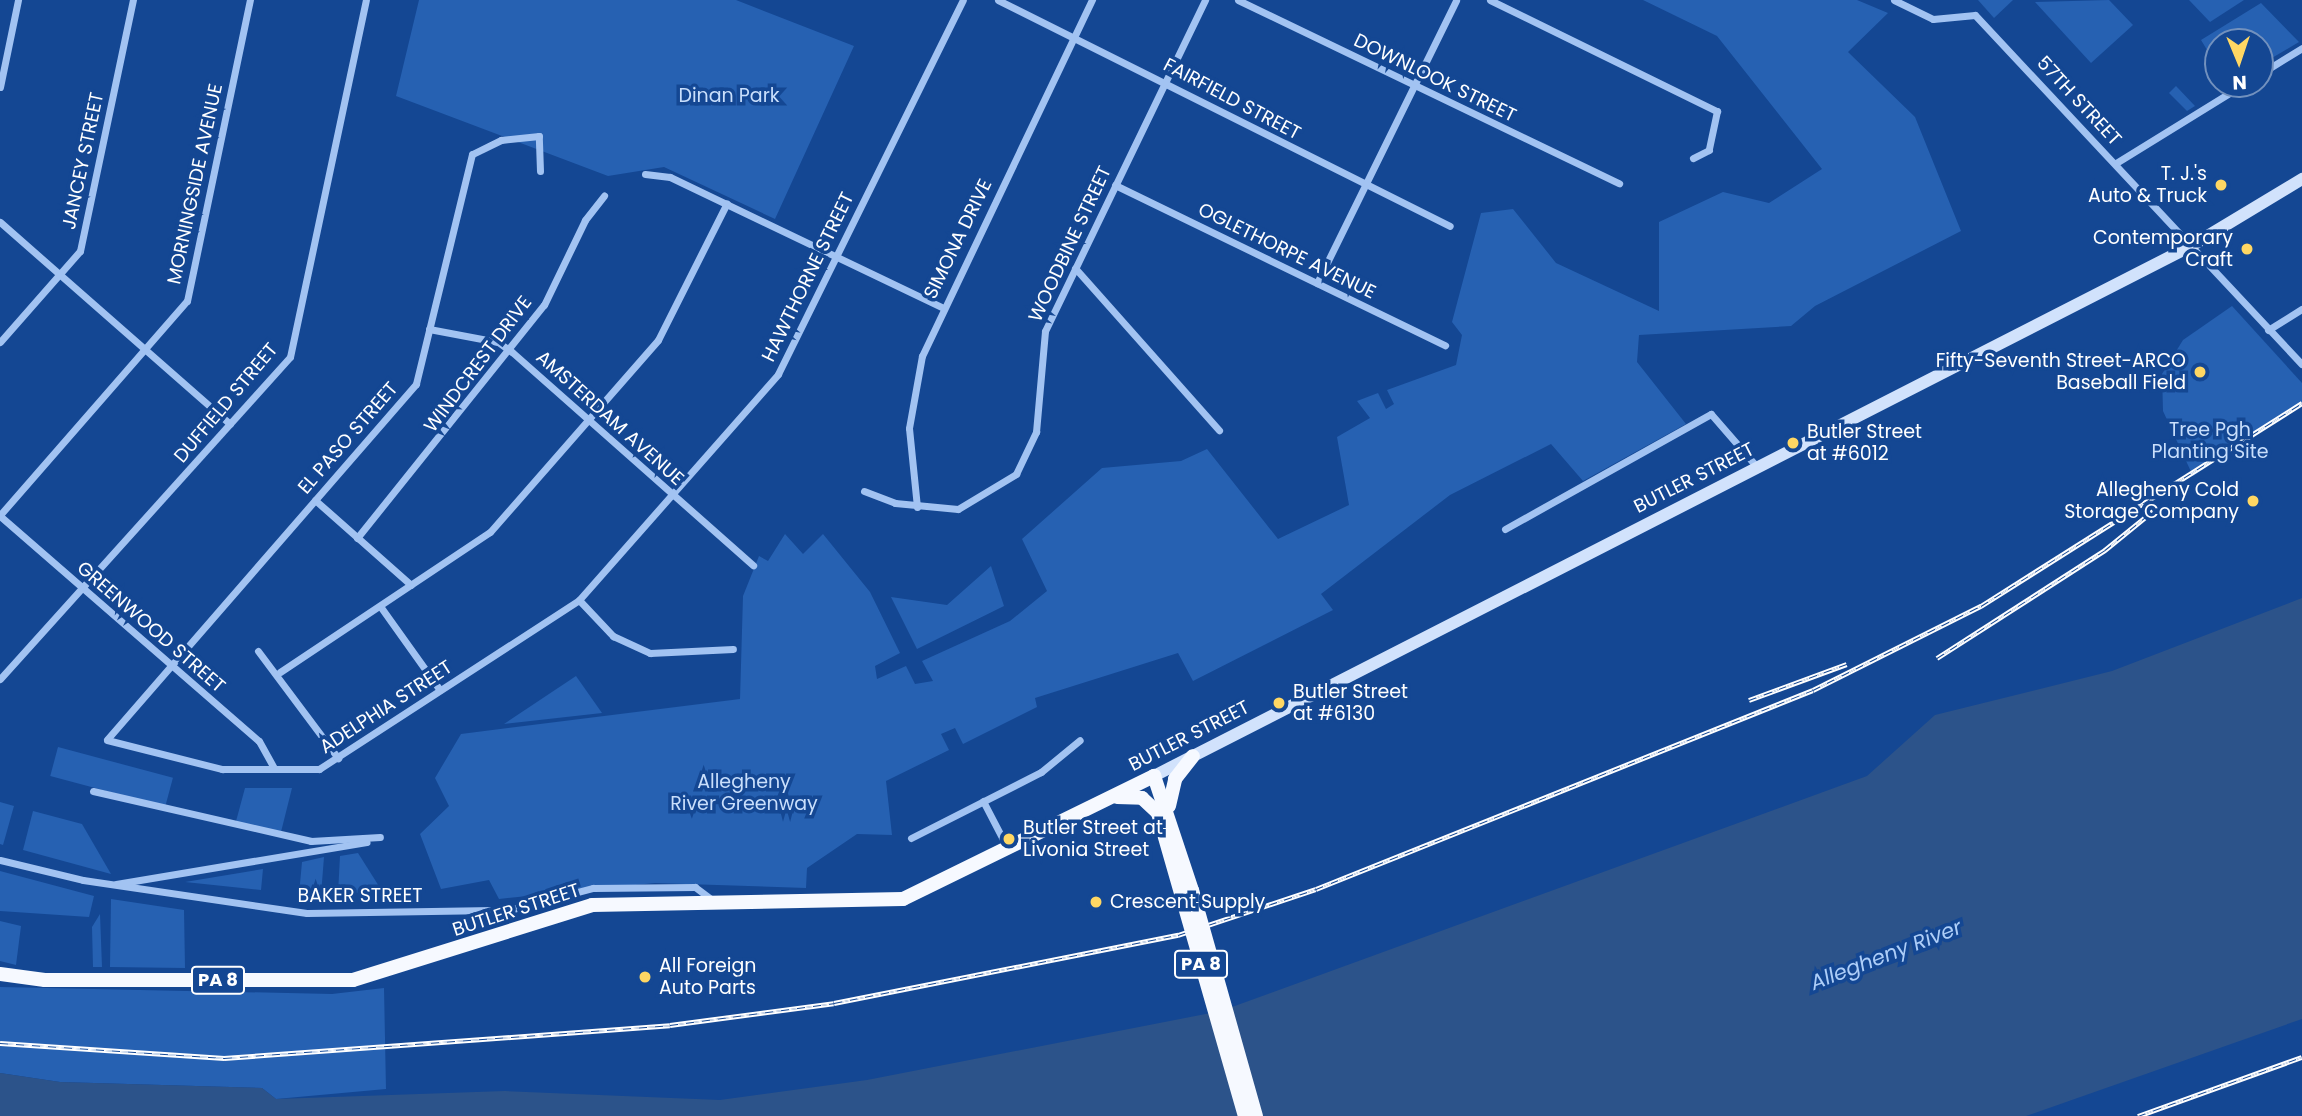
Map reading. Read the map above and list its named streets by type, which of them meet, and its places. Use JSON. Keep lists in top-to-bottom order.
{
  "streets": {
    "highway": ["BUTLER STREET", "PA 8"],
    "street": [
      "DOWNLOOK STREET",
      "FAIRFIELD STREET",
      "57TH STREET",
      "JANCEY STREET",
      "MORNINGSIDE AVENUE",
      "SIMONA DRIVE",
      "WOODBINE STREET",
      "OGLETHORPE AVENUE",
      "HAWTHORNE STREET",
      "WINDCREST DRIVE",
      "DUFFIELD STREET",
      "AMSTERDAM AVENUE",
      "EL PASO STREET",
      "GREENWOOD STREET",
      "ADELPHIA STREET",
      "BAKER STREET"
    ]
  },
  "crossings": [
    ["FAIRFIELD STREET", "SIMONA DRIVE"],
    ["FAIRFIELD STREET", "WOODBINE STREET"],
    ["57TH STREET", "BUTLER STREET"],
    ["MORNINGSIDE AVENUE", "GREENWOOD STREET"],
    ["SIMONA DRIVE", "WOODBINE STREET"],
    ["WOODBINE STREET", "OGLETHORPE AVENUE"],
    ["HAWTHORNE STREET", "AMSTERDAM AVENUE"],
    ["HAWTHORNE STREET", "ADELPHIA STREET"],
    ["WINDCREST DRIVE", "AMSTERDAM AVENUE"],
    ["DUFFIELD STREET", "GREENWOOD STREET"],
    ["AMSTERDAM AVENUE", "EL PASO STREET"],
    ["EL PASO STREET", "GREENWOOD STREET"],
    ["EL PASO STREET", "ADELPHIA STREET"],
    ["BUTLER STREET", "BAKER STREET"],
    ["BUTLER STREET", "PA 8"],
    ["GREENWOOD STREET", "ADELPHIA STREET"]
  ],
  "water": ["Allegheny River"],
  "parks": ["Dinan Park", "Tree Pgh Planting Site", "Allegheny River Greenway"],
  "places": [
    "T. J.'s Auto & Truck",
    "Contemporary Craft",
    "Fifty-Seventh Street-ARCO Baseball Field",
    "Butler Street at #6012",
    "Allegheny Cold Storage Company",
    "Butler Street at #6130",
    "Butler Street at Livonia Street",
    "Crescent Supply",
    "All Foreign Auto Parts"
  ],
  "north": "bottom"
}
